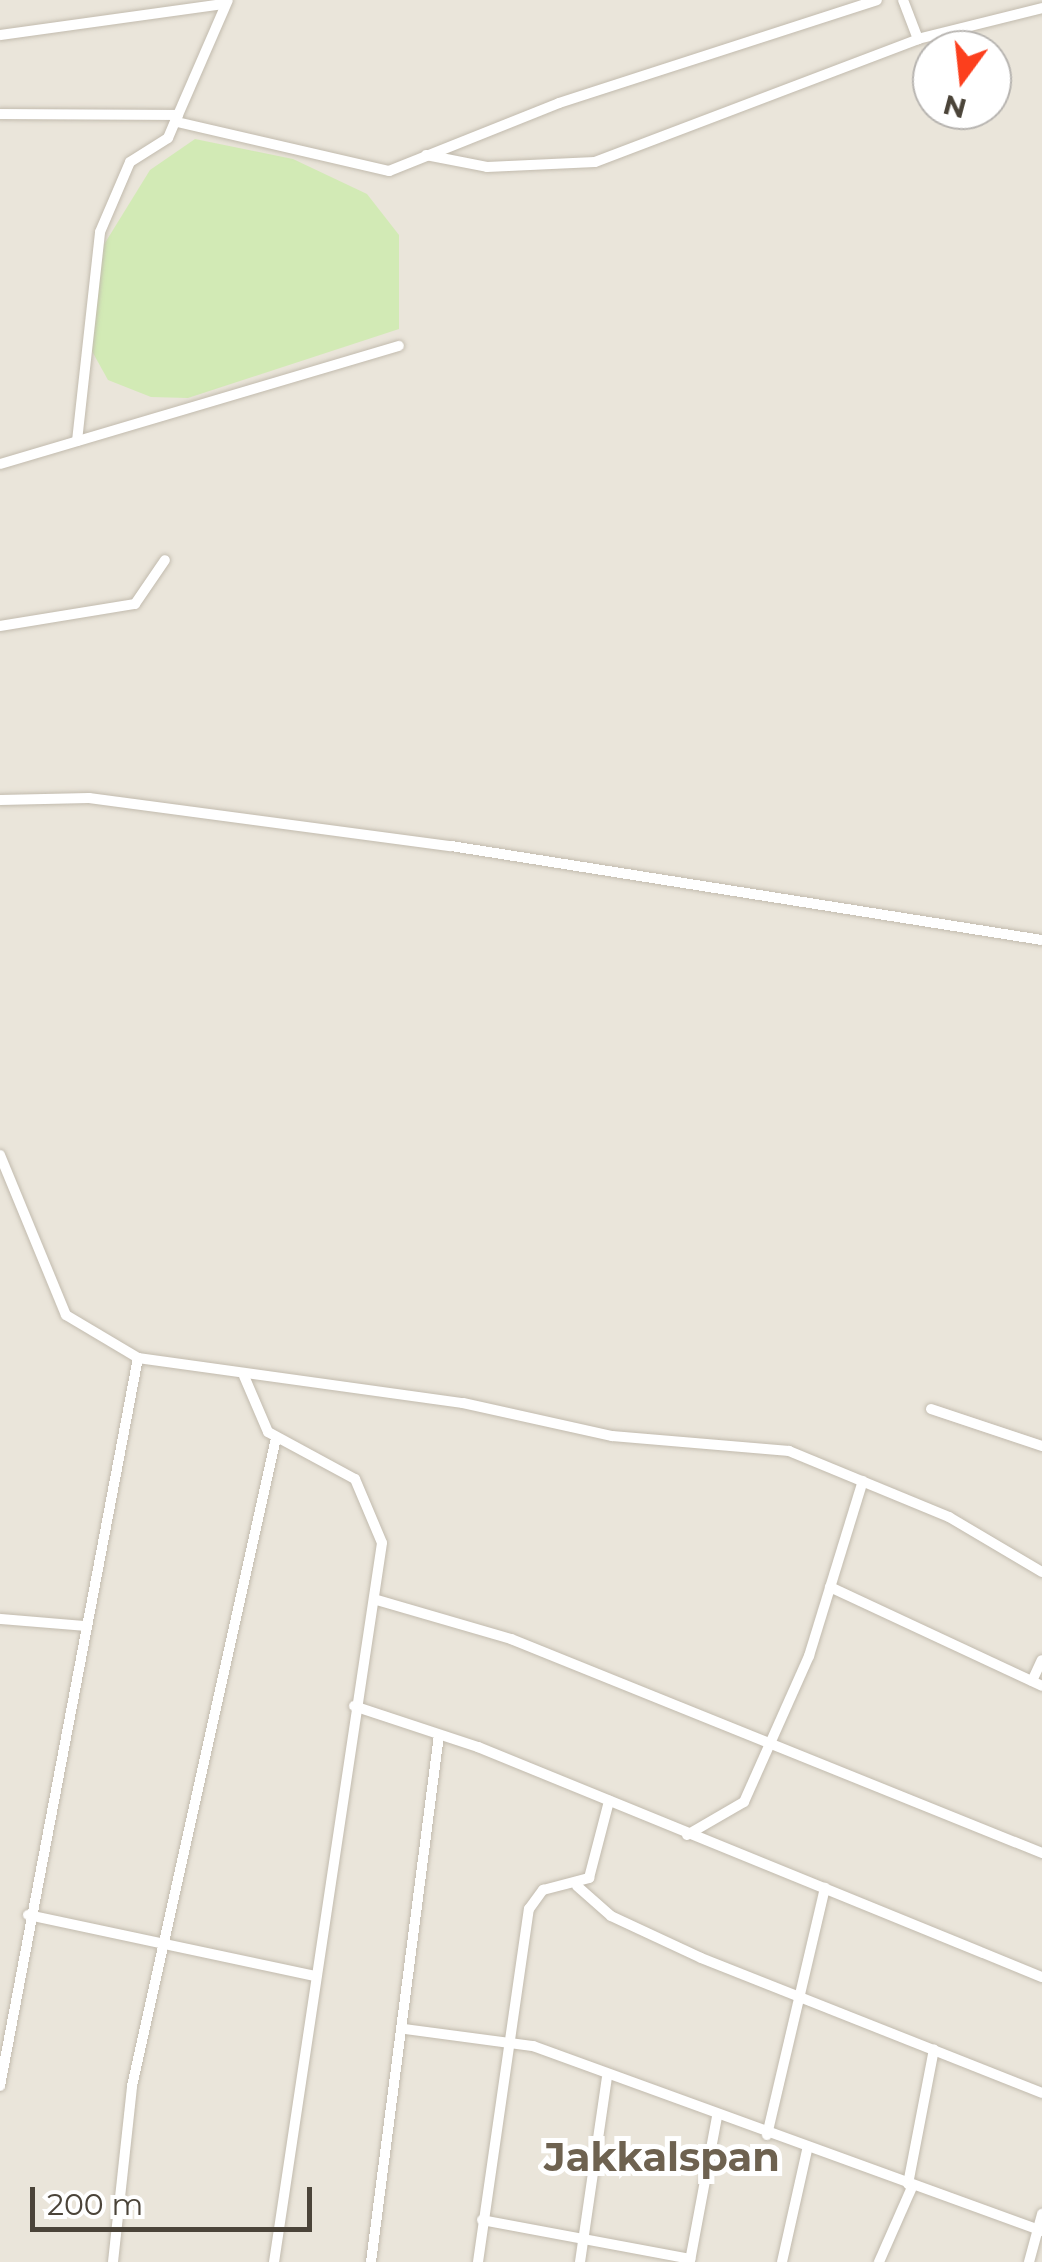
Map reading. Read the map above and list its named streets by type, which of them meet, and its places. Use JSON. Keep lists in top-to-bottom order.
{
  "districts": ["Jakkalspan"],
  "scale_bar": "200 m",
  "north": "bottom"
}
